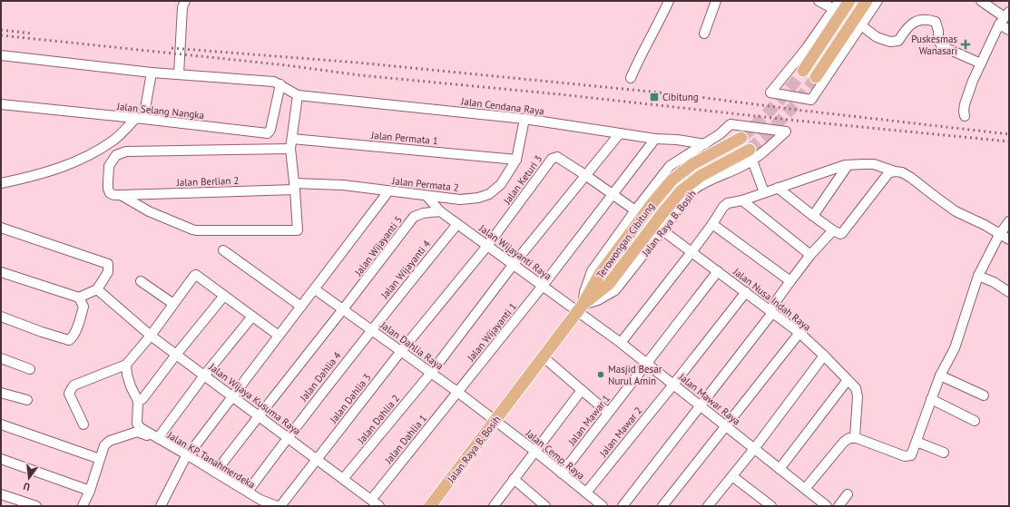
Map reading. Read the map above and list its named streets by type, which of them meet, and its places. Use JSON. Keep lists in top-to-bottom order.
{
  "streets": {
    "main road": ["Jalan Raya B. Bosih", "Terowongan Cibitung"],
    "street": [
      "Jalan Cendana Raya",
      "Jalan Selang Nangka",
      "Jalan Permata 1",
      "Jalan Keturi 3",
      "Jalan Berlian 2",
      "Jalan Permata 2",
      "Jalan Wijayanti 5",
      "Jalan Wijayanti Raya",
      "Jalan Wijayanti 4",
      "Jalan Nusa Indah Raya",
      "Jalan Wijayanti 1",
      "Jalan Dahlia Raya",
      "Jalan Dahlia 4",
      "Jalan Dahlia 3",
      "Jalan Wijaya Kusuma Raya",
      "Jalan Mawar Raya",
      "Jalan Dahlia 2",
      "Jalan Mawar 1",
      "Jalan Mawar 2",
      "Jalan Dahlia 1",
      "Jalan Cemp. Raya",
      "Jalan KP. Tanahmerdeka"
    ]
  },
  "crossings": [
    ["Jalan Cendana Raya", "Jalan Permata 2"],
    ["Jalan Cendana Raya", "Jalan Raya B. Bosih"],
    ["Jalan Cendana Raya", "Jalan Wijayanti 1"],
    ["Jalan Cendana Raya", "Jalan Dahlia 2"],
    ["Jalan Permata 1", "Jalan Permata 2"],
    ["Jalan Keturi 3", "Jalan Wijayanti Raya"],
    ["Jalan Keturi 3", "Jalan Dahlia 3"],
    ["Jalan Keturi 3", "Jalan Dahlia 2"],
    ["Jalan Berlian 2", "Jalan Permata 2"],
    ["Jalan Permata 2", "Jalan Wijayanti Raya"],
    ["Jalan Raya B. Bosih", "Terowongan Cibitung"],
    ["Jalan Raya B. Bosih", "Jalan Wijayanti Raya"],
    ["Jalan Raya B. Bosih", "Jalan Nusa Indah Raya"],
    ["Jalan Raya B. Bosih", "Jalan Dahlia Raya"],
    ["Jalan Raya B. Bosih", "Jalan Mawar Raya"],
    ["Jalan Raya B. Bosih", "Jalan Cemp. Raya"],
    ["Terowongan Cibitung", "Jalan Wijayanti Raya"],
    ["Terowongan Cibitung", "Jalan Mawar Raya"],
    ["Jalan Wijayanti 5", "Jalan Wijayanti Raya"],
    ["Jalan Wijayanti 5", "Jalan Dahlia Raya"],
    ["Jalan Wijayanti 5", "Jalan Wijaya Kusuma Raya"],
    ["Jalan Wijayanti Raya", "Jalan Wijayanti 4"],
    ["Jalan Wijayanti Raya", "Jalan Wijayanti 1"],
    ["Jalan Wijayanti Raya", "Jalan Dahlia 3"],
    ["Jalan Wijayanti Raya", "Jalan Mawar Raya"],
    ["Jalan Wijayanti Raya", "Jalan Dahlia 2"],
    ["Jalan Wijayanti 4", "Jalan Dahlia Raya"],
    ["Jalan Wijayanti 4", "Jalan Dahlia 4"],
    ["Jalan Nusa Indah Raya", "Jalan Mawar 1"],
    ["Jalan Nusa Indah Raya", "Jalan Mawar 2"],
    ["Jalan Wijayanti 1", "Jalan Dahlia Raya"],
    ["Jalan Wijayanti 1", "Jalan Dahlia 1"],
    ["Jalan Dahlia Raya", "Jalan Dahlia 4"],
    ["Jalan Dahlia Raya", "Jalan Dahlia 3"],
    ["Jalan Dahlia Raya", "Jalan Dahlia 2"],
    ["Jalan Dahlia Raya", "Jalan Dahlia 1"],
    ["Jalan Dahlia Raya", "Jalan Cemp. Raya"],
    ["Jalan Dahlia 4", "Jalan Wijaya Kusuma Raya"],
    ["Jalan Dahlia 3", "Jalan Wijaya Kusuma Raya"],
    ["Jalan Wijaya Kusuma Raya", "Jalan Dahlia 2"],
    ["Jalan Wijaya Kusuma Raya", "Jalan Dahlia 1"],
    ["Jalan Mawar Raya", "Jalan Mawar 1"],
    ["Jalan Mawar Raya", "Jalan Mawar 2"],
    ["Jalan Mawar 1", "Jalan Cemp. Raya"],
    ["Jalan Mawar 2", "Jalan Cemp. Raya"]
  ],
  "places": {
    "health": ["Puskesmas Wanasari"],
    "transit": ["Cibitung"],
    "other": ["Masjid Besar Nurul Amin"]
  },
  "north": "bottom"
}
